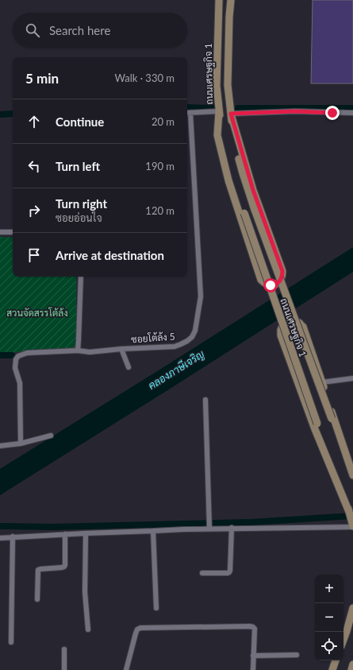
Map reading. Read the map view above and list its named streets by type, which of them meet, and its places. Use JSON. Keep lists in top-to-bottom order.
{
  "streets": {
    "main road": ["ถนนเศรษฐกิจ 1"],
    "street": ["ซอยโต้ล้ง 5"]
  },
  "water": ["คลองภาษีเจริญ"],
  "parks": ["สวนจัดสรรโต้ล้ง"],
  "page": {
    "search": "Search here",
    "heading": ["5 min", "Walk · 330 m"],
    "list": [
      ["Continue", "20 m"],
      ["Turn left", "190 m"],
      ["Turn right", "ซอยอ่อนใจ", "120 m"],
      "Arrive at destination"
    ],
    "map_buttons": ["+", "−"]
  }
}
